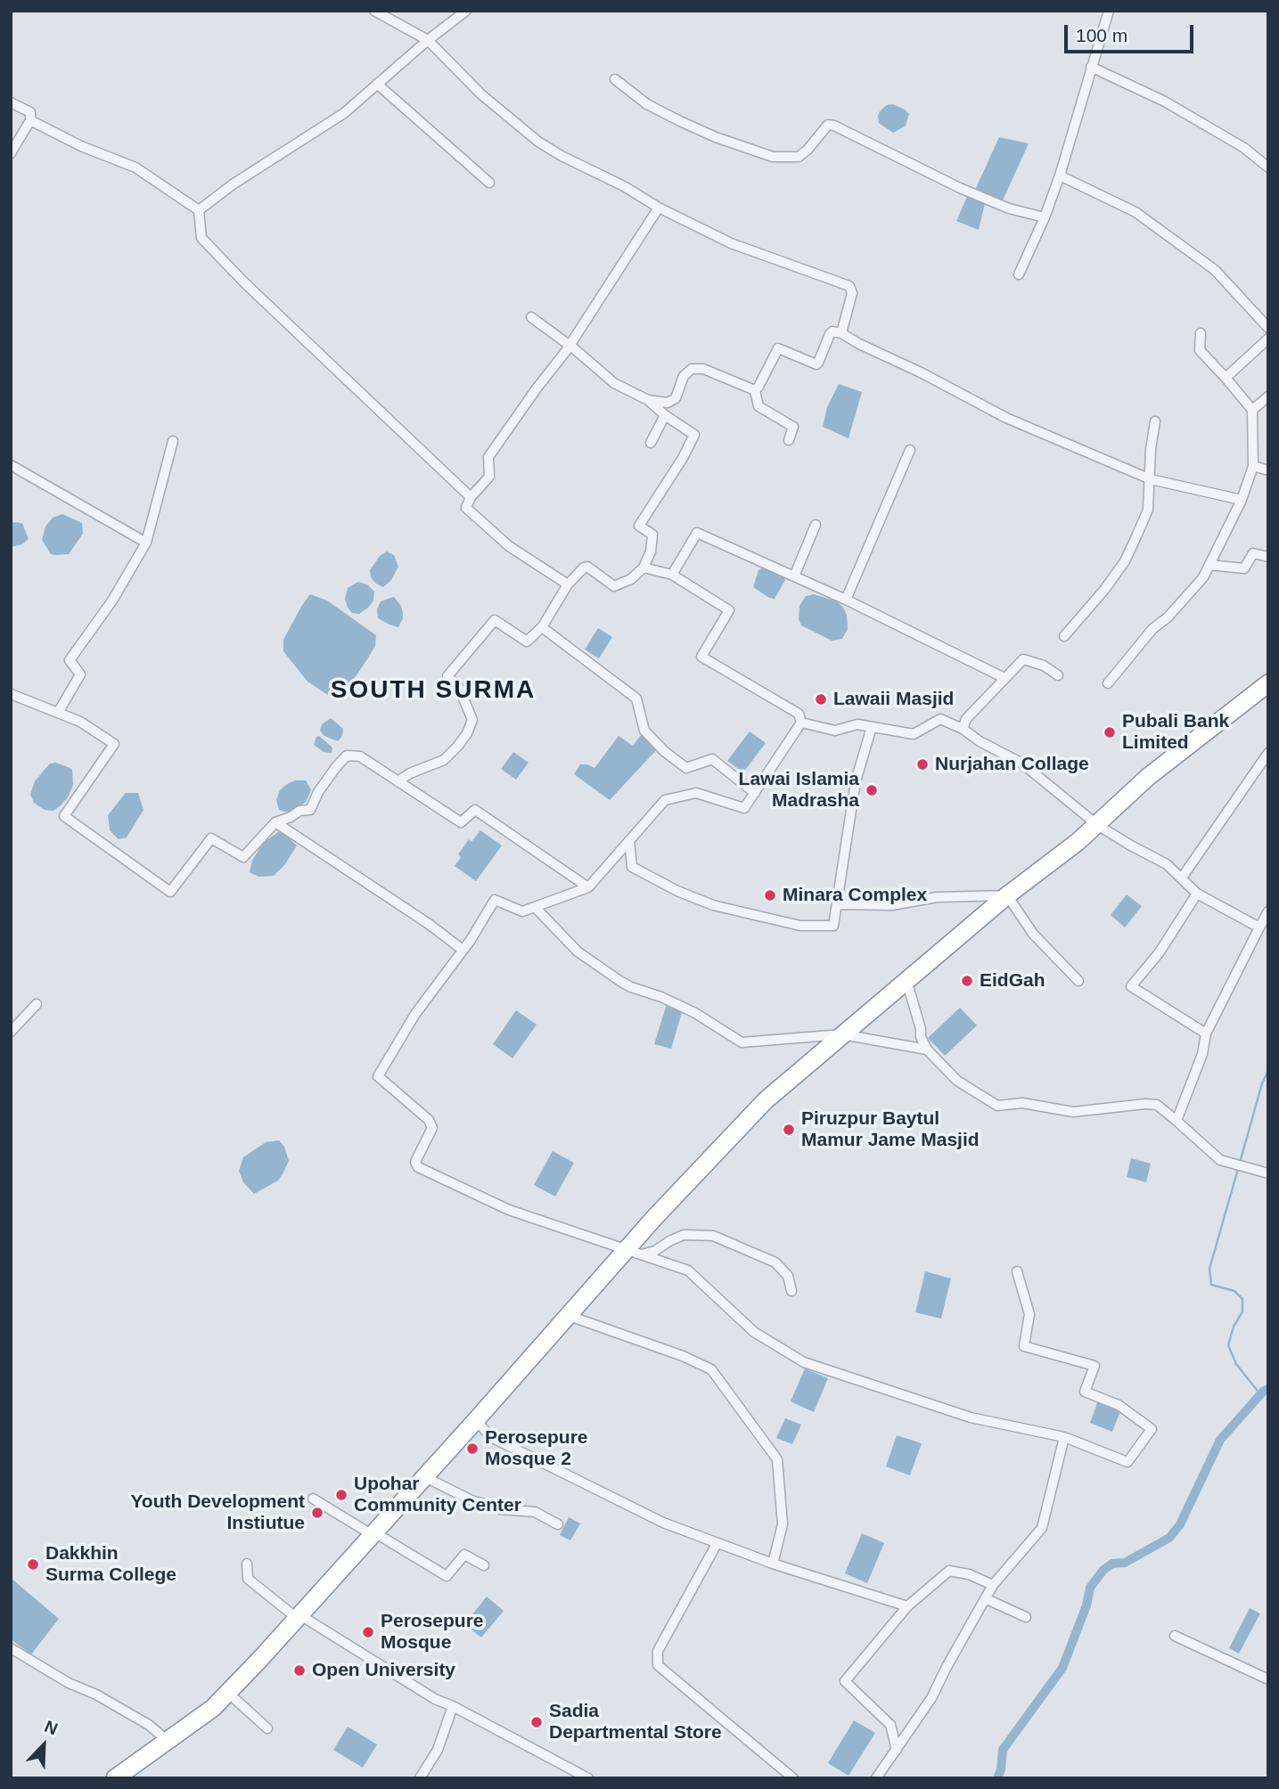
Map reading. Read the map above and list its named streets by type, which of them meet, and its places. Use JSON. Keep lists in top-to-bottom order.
{
  "districts": ["SOUTH SURMA"],
  "places": [
    "Lawaii Masjid",
    "Pubali Bank Limited",
    "Nurjahan Collage",
    "Lawai Islamia Madrasha",
    "Minara Complex",
    "EidGah",
    "Piruzpur Baytul Mamur Jame Masjid",
    "Perosepure Mosque 2",
    "Upohar Community Center",
    "Youth Development Instiutue",
    "Dakkhin Surma College",
    "Perosepure Mosque",
    "Open University",
    "Sadia Departmental Store"
  ],
  "scale_bar": "100 m",
  "north": "top right"
}
